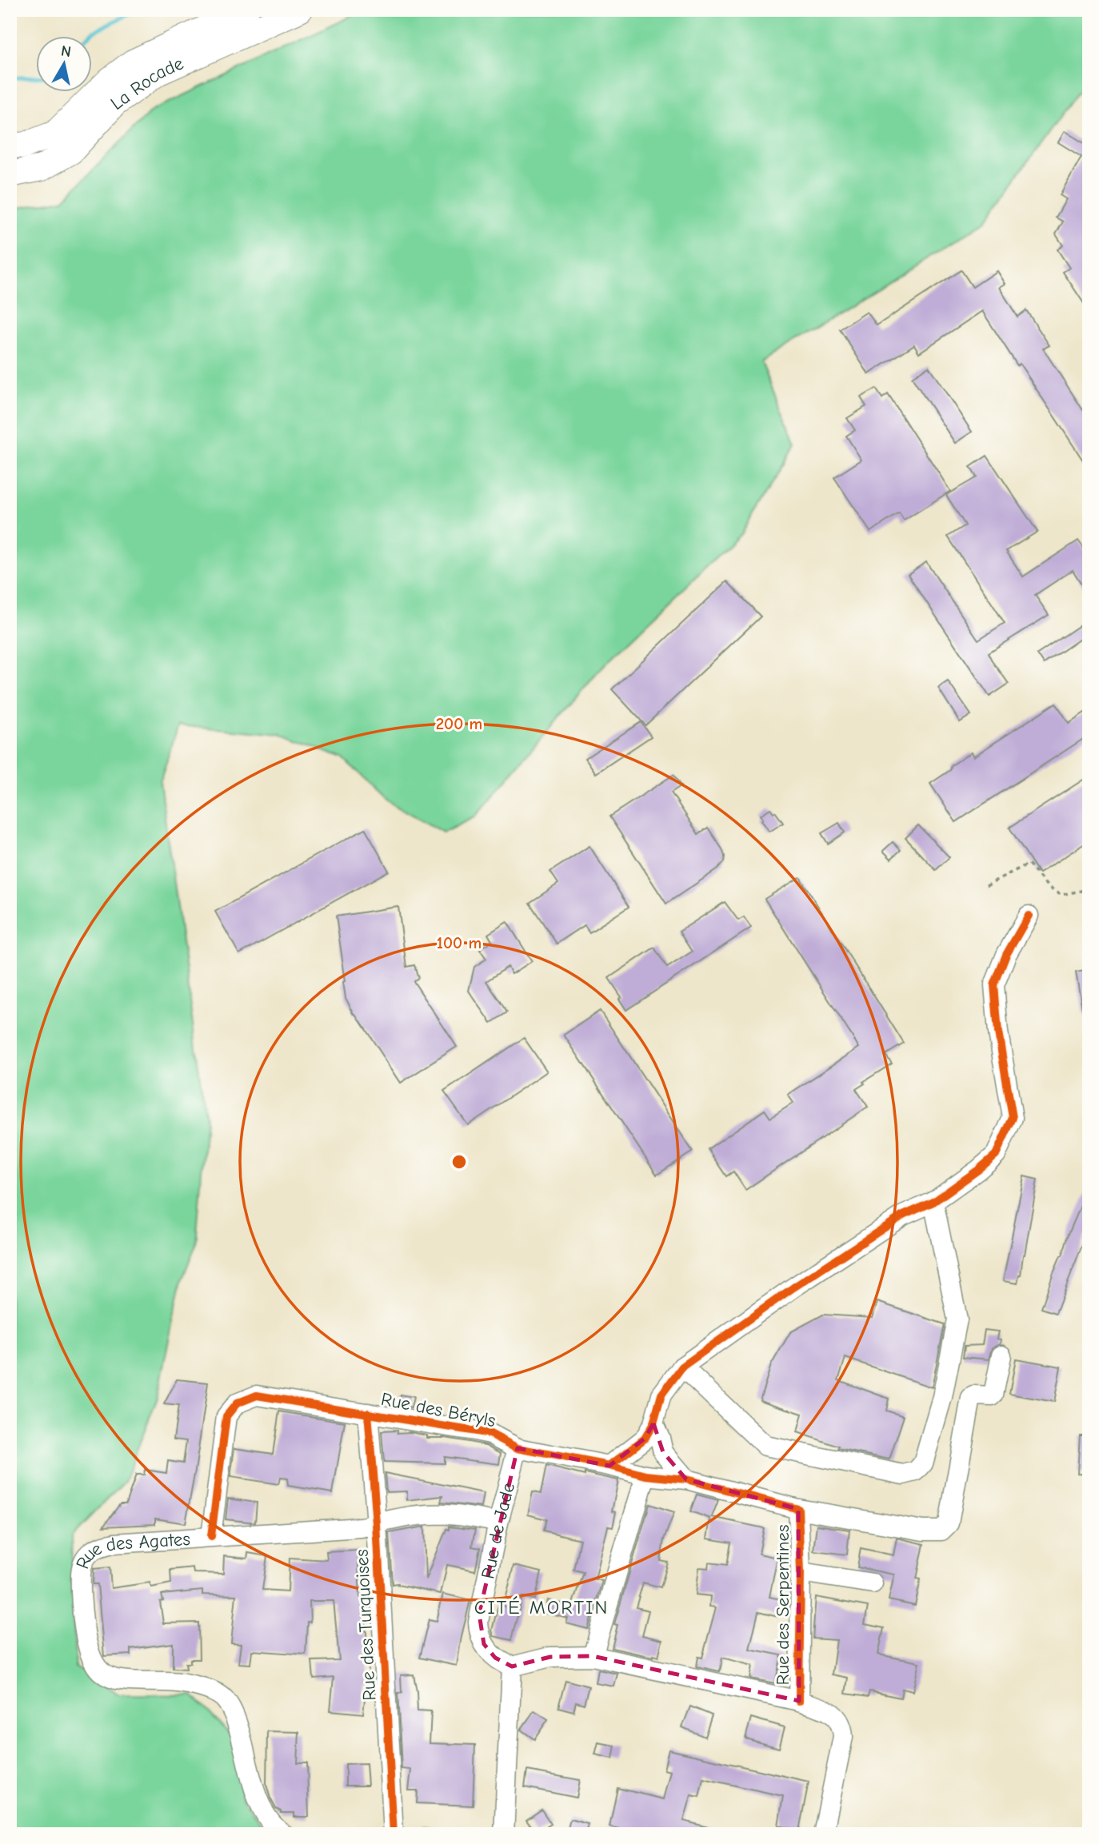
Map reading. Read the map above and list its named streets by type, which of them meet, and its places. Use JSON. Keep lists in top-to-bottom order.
{
  "streets": {
    "main road": ["La Rocade"],
    "street": [
      "Rue des Béryls",
      "Rue de Jade",
      "Rue des Agates",
      "Rue des Serpentines",
      "Rue des Turquoises"
    ]
  },
  "crossings": [
    ["Rue des Béryls", "Rue de Jade"],
    ["Rue des Béryls", "Rue des Agates"],
    ["Rue des Béryls", "Rue des Serpentines"],
    ["Rue des Béryls", "Rue des Turquoises"],
    ["Rue de Jade", "Rue des Agates"],
    ["Rue des Agates", "Rue des Turquoises"]
  ],
  "districts": ["CITÉ MORTIN"],
  "north": "top",
  "rings": ["200 m", "100 m"]
}
